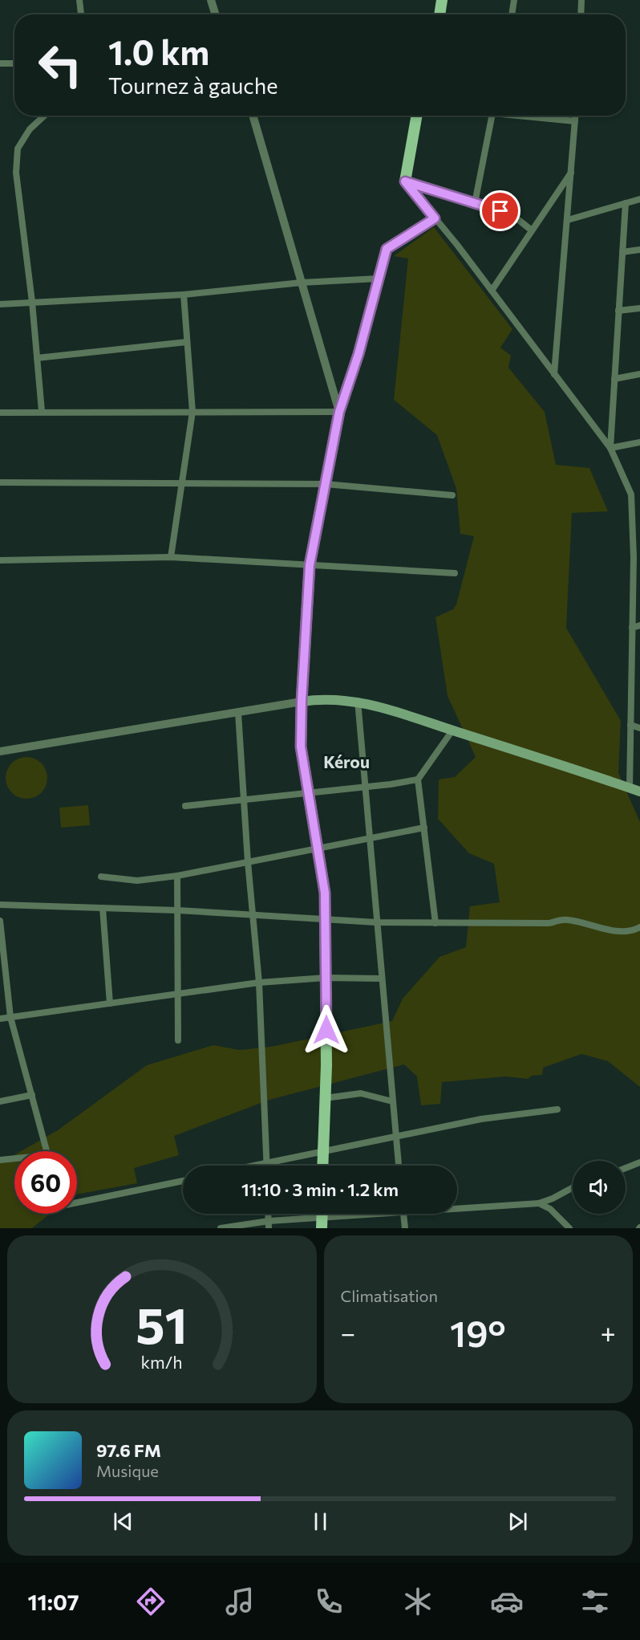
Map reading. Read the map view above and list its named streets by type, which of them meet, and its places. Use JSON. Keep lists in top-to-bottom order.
{
  "districts": ["Kérou"],
  "page": {
    "turn": ["1.0 km", "Tournez à gauche"],
    "limit": "60",
    "trip": "11:10 · 3 min · 1.2 km",
    "tile": "Climatisation",
    "heat": ["−", "19°", "+"],
    "song": ["97.6 FM", "Musique"],
    "tabs": "11:07",
    "gauge": ["51", "km/h"]
  }
}
